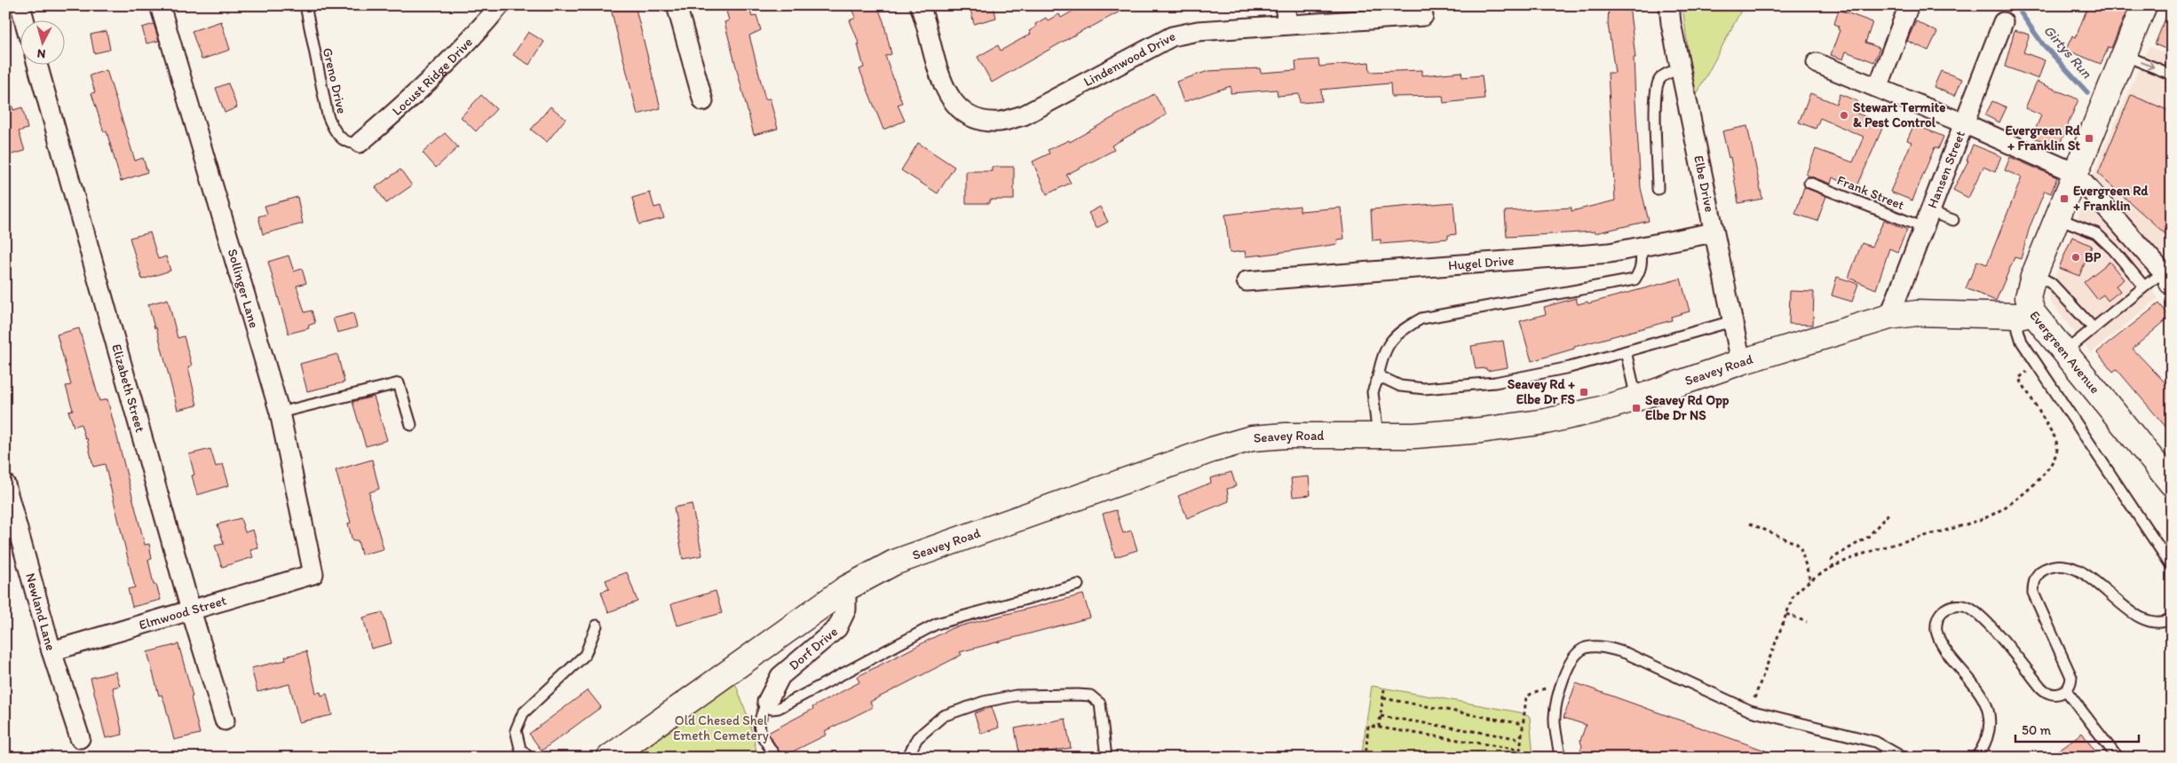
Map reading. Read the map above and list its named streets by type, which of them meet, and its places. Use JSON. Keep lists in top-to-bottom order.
{
  "streets": {
    "street": [
      "Lindenwood Drive",
      "Locust Ridge Drive",
      "Hansen Street",
      "Elbe Drive",
      "Hugel Drive",
      "Sollinger Lane",
      "Evergreen Avenue",
      "Seavey Road",
      "Elizabeth Street",
      "Newland Lane",
      "Elmwood Street",
      "Dorf Drive"
    ],
    "lane": ["Greno Drive", "Frank Street"]
  },
  "crossings": [
    ["Locust Ridge Drive", "Greno Drive"],
    ["Hansen Street", "Frank Street"],
    ["Hansen Street", "Seavey Road"],
    ["Elbe Drive", "Hugel Drive"],
    ["Elbe Drive", "Seavey Road"],
    ["Sollinger Lane", "Elmwood Street"],
    ["Evergreen Avenue", "Seavey Road"],
    ["Seavey Road", "Dorf Drive"],
    ["Elizabeth Street", "Elmwood Street"],
    ["Newland Lane", "Elmwood Street"]
  ],
  "water": ["Girtys Run"],
  "parks": ["Old Chesed Shel Emeth Cemetery"],
  "places": {
    "other": ["Stewart Termite & Pest Control", "BP"],
    "transit": [
      "Evergreen Rd + Franklin St",
      "Evergreen Rd + Franklin",
      "Seavey Rd + Elbe Dr FS",
      "Seavey Rd Opp Elbe Dr NS"
    ]
  },
  "scale_bar": "50 m",
  "north": "bottom"
}
